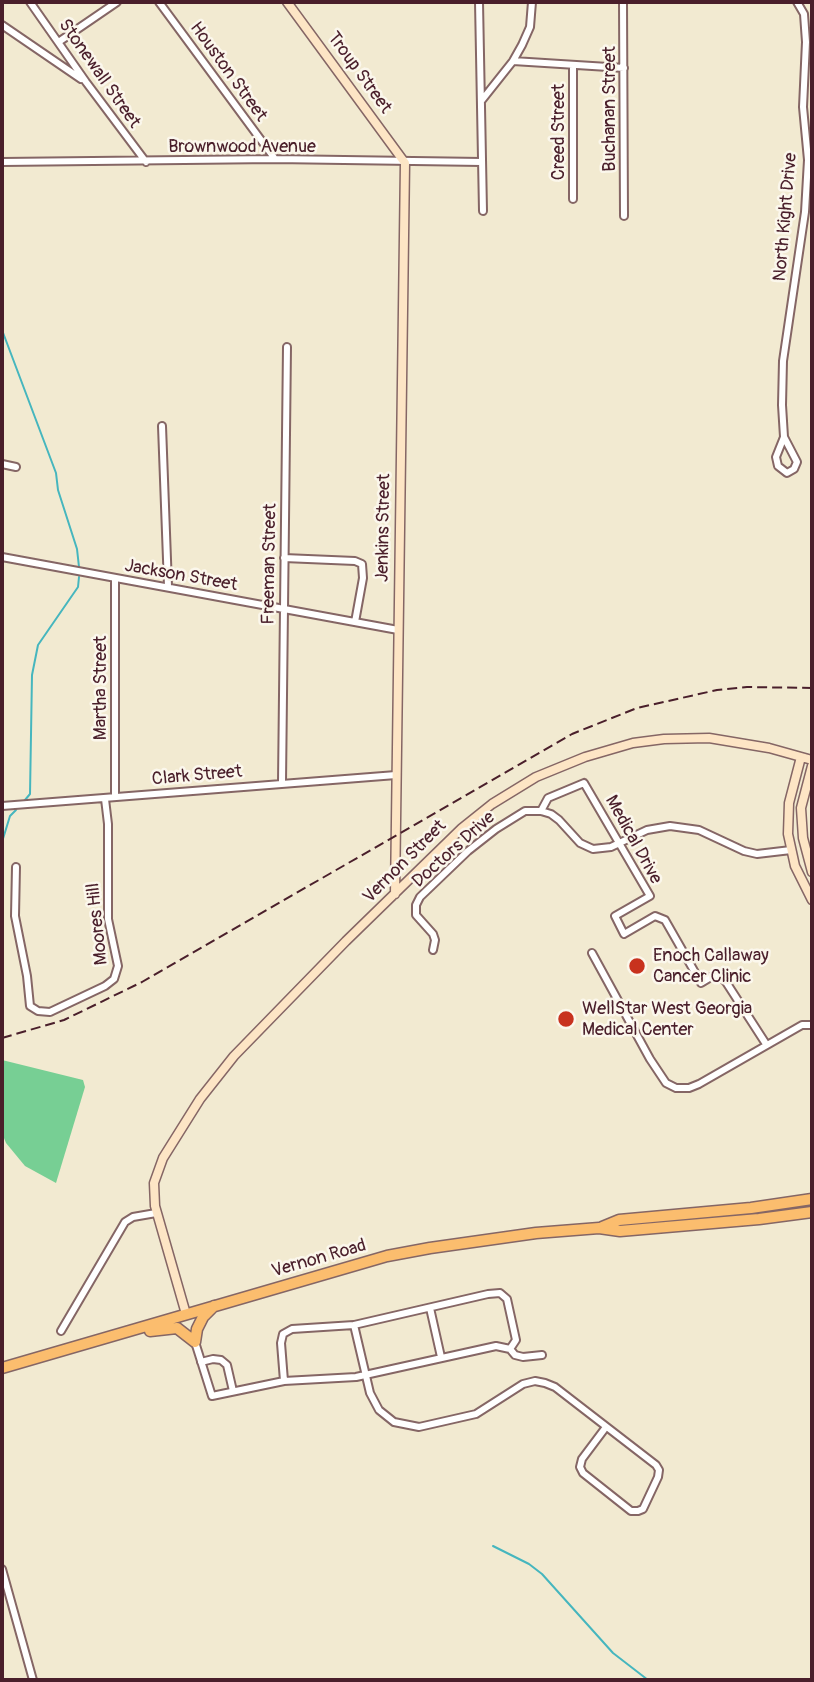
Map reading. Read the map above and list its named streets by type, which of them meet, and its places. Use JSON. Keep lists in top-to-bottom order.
{
  "streets": {
    "main road": ["Vernon Road"],
    "street": [
      "Houston Street",
      "Troup Street",
      "Stonewall Street",
      "Buchanan Street",
      "Creed Street",
      "Brownwood Avenue",
      "North Kight Drive",
      "Jenkins Street",
      "Freeman Street",
      "Jackson Street",
      "Martha Street",
      "Clark Street",
      "Medical Drive",
      "Doctors Drive",
      "Vernon Street",
      "Moores Hill"
    ]
  },
  "crossings": [
    ["Houston Street", "Brownwood Avenue"],
    ["Troup Street", "Brownwood Avenue"],
    ["Troup Street", "Jenkins Street"],
    ["Stonewall Street", "Brownwood Avenue"],
    ["Brownwood Avenue", "Jenkins Street"],
    ["Jenkins Street", "Jackson Street"],
    ["Jenkins Street", "Clark Street"],
    ["Jenkins Street", "Vernon Street"],
    ["Freeman Street", "Jackson Street"],
    ["Freeman Street", "Clark Street"],
    ["Jackson Street", "Martha Street"],
    ["Martha Street", "Clark Street"],
    ["Clark Street", "Moores Hill"],
    ["Medical Drive", "Doctors Drive"],
    ["Vernon Street", "Vernon Road"]
  ],
  "places": ["Enoch Callaway Cancer Clinic", "WellStar West Georgia Medical Center"]
}
